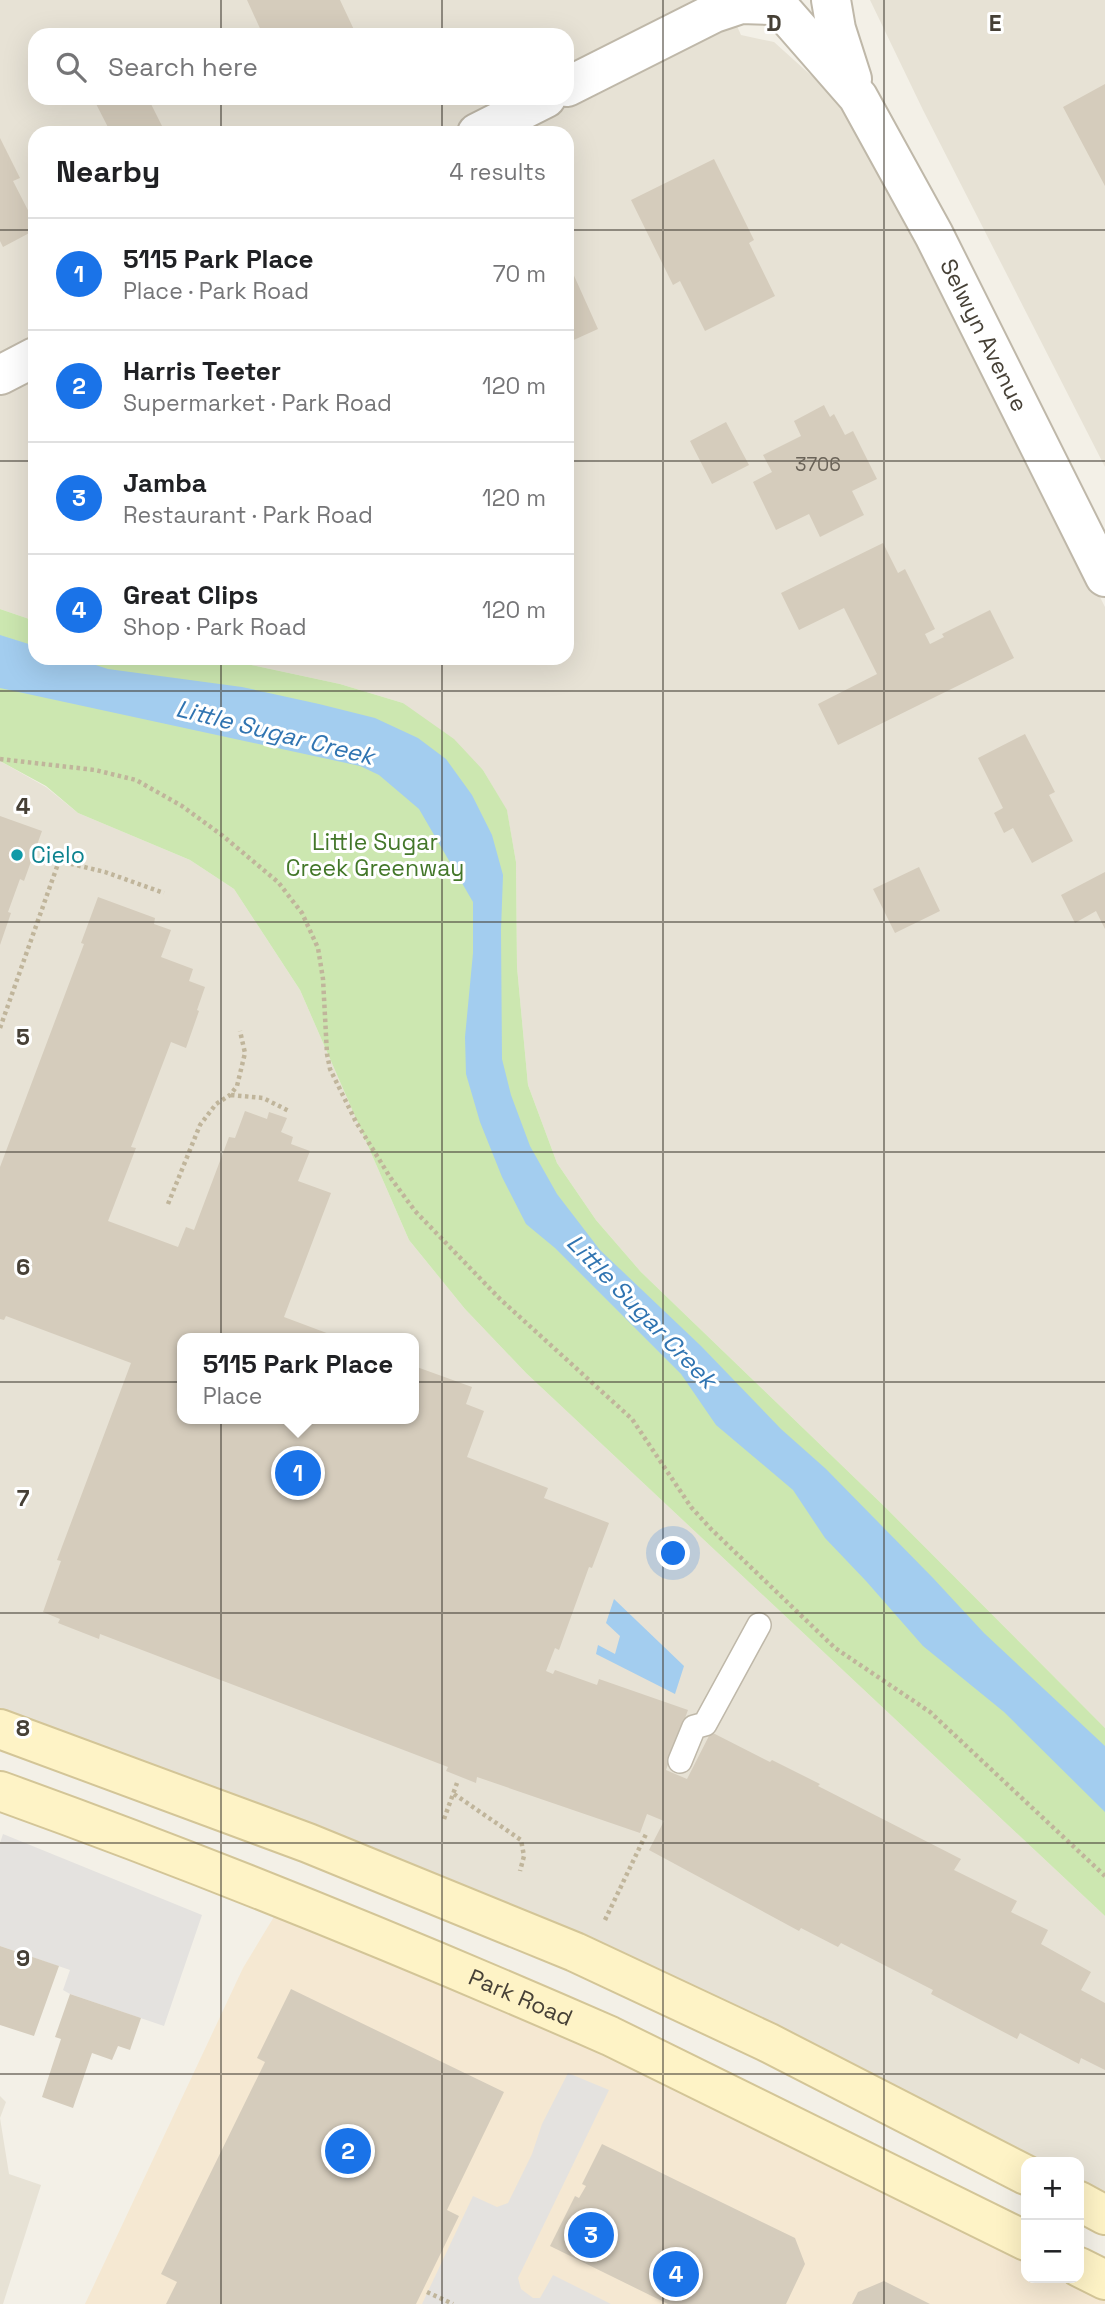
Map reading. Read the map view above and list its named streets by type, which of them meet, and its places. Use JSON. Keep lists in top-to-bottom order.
{
  "streets": {
    "main road": ["Park Road"],
    "street": ["Selwyn Avenue"]
  },
  "water": ["Little Sugar Creek"],
  "parks": ["Little Sugar Creek Greenway"],
  "places": ["Cielo"],
  "house_numbers": ["3706"],
  "page": {
    "search": "Search here",
    "heading": ["Nearby", "4 results"],
    "list": [
      {
        "mark": "1",
        "name": "5115 Park Place",
        "note": "Place · Park Road",
        "value": "70 m"
      },
      {
        "mark": "2",
        "name": "Harris Teeter",
        "note": "Supermarket · Park Road",
        "value": "120 m"
      },
      {
        "mark": "3",
        "name": "Jamba",
        "note": "Restaurant · Park Road",
        "value": "120 m"
      },
      {
        "mark": "4",
        "name": "Great Clips",
        "note": "Shop · Park Road",
        "value": "120 m"
      }
    ],
    "popup": ["5115 Park Place", "Place"],
    "pins": [
      "1",
      "2",
      "3",
      "4"
    ],
    "map_buttons": ["+", "−"]
  },
  "grid": {
    "columns": ["D", "E"],
    "rows": [
      "4",
      "5",
      "6",
      "7",
      "8",
      "9"
    ]
  }
}
